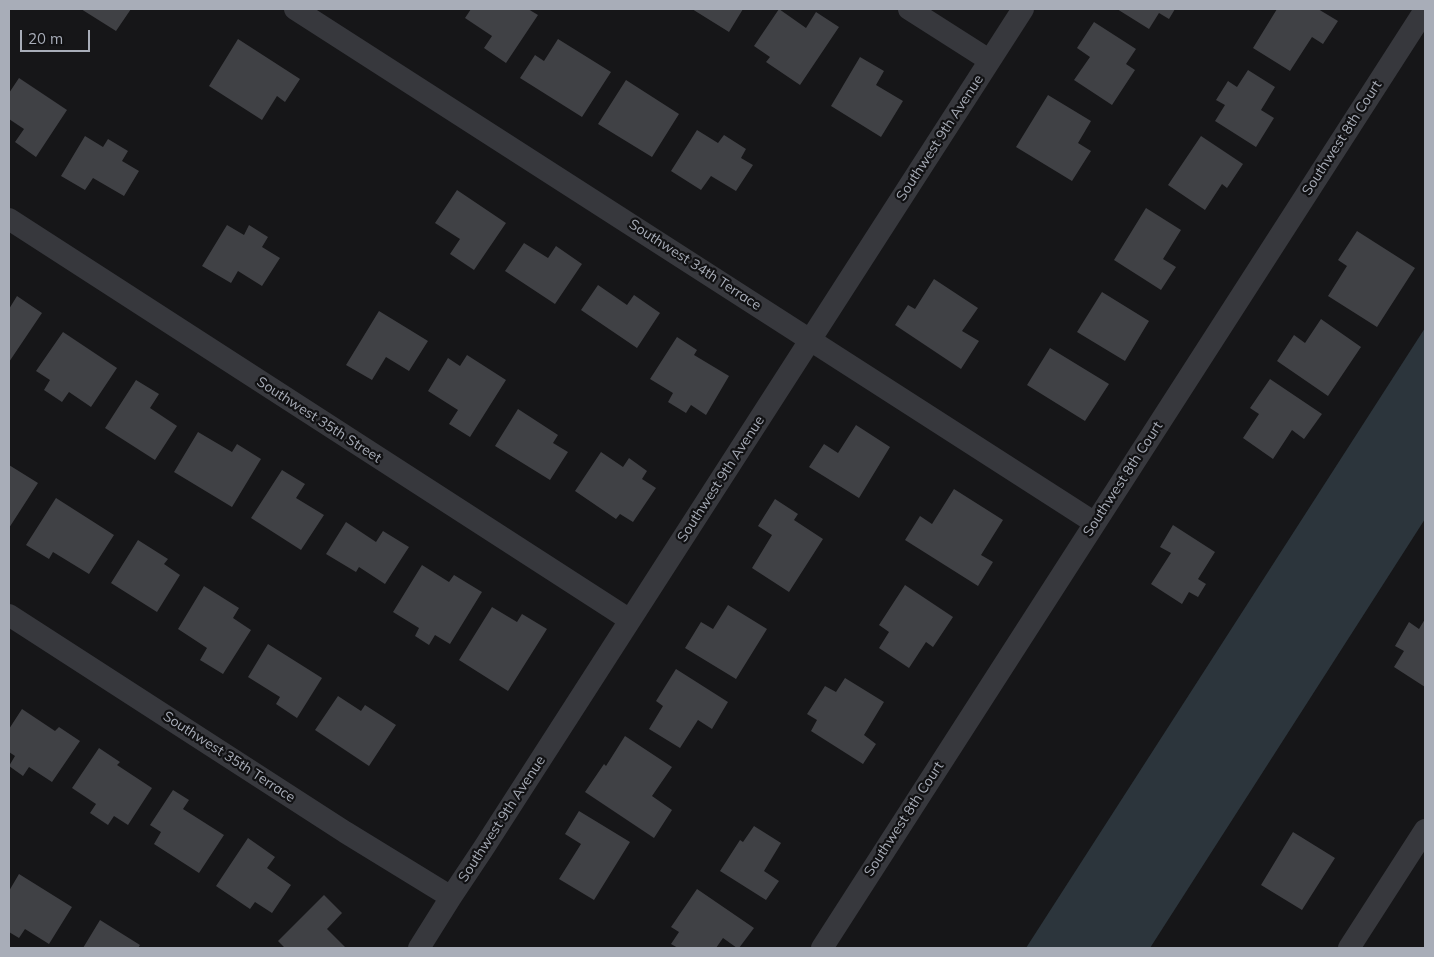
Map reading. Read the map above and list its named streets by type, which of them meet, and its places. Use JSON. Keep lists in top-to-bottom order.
{
  "streets": {
    "street": [
      "Southwest 9th Avenue",
      "Southwest 8th Court",
      "Southwest 34th Terrace",
      "Southwest 35th Street",
      "Southwest 35th Terrace"
    ]
  },
  "crossings": [
    ["Southwest 9th Avenue", "Southwest 34th Terrace"],
    ["Southwest 9th Avenue", "Southwest 35th Street"],
    ["Southwest 9th Avenue", "Southwest 35th Terrace"],
    ["Southwest 8th Court", "Southwest 34th Terrace"]
  ],
  "scale_bar": "20 m"
}
